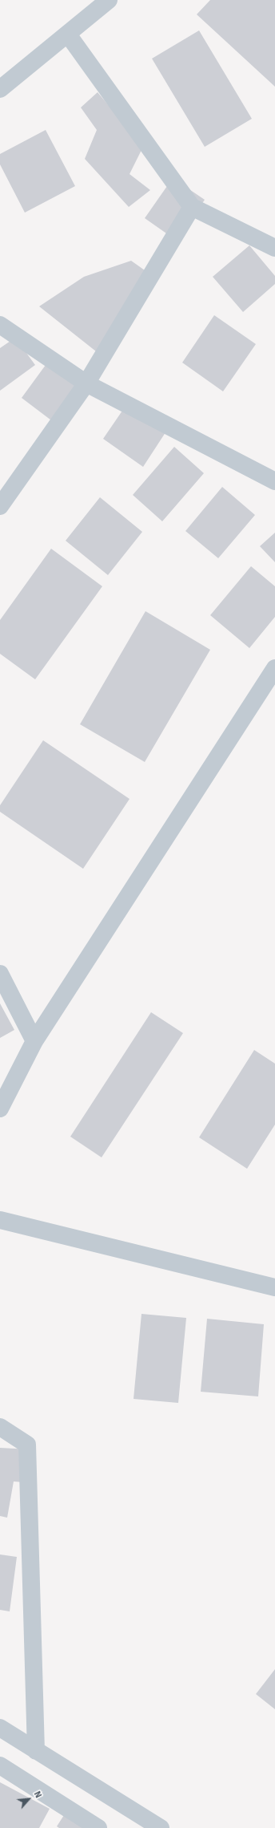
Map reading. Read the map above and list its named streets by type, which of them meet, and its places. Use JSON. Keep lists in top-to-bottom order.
{
  "north": "top right"
}
